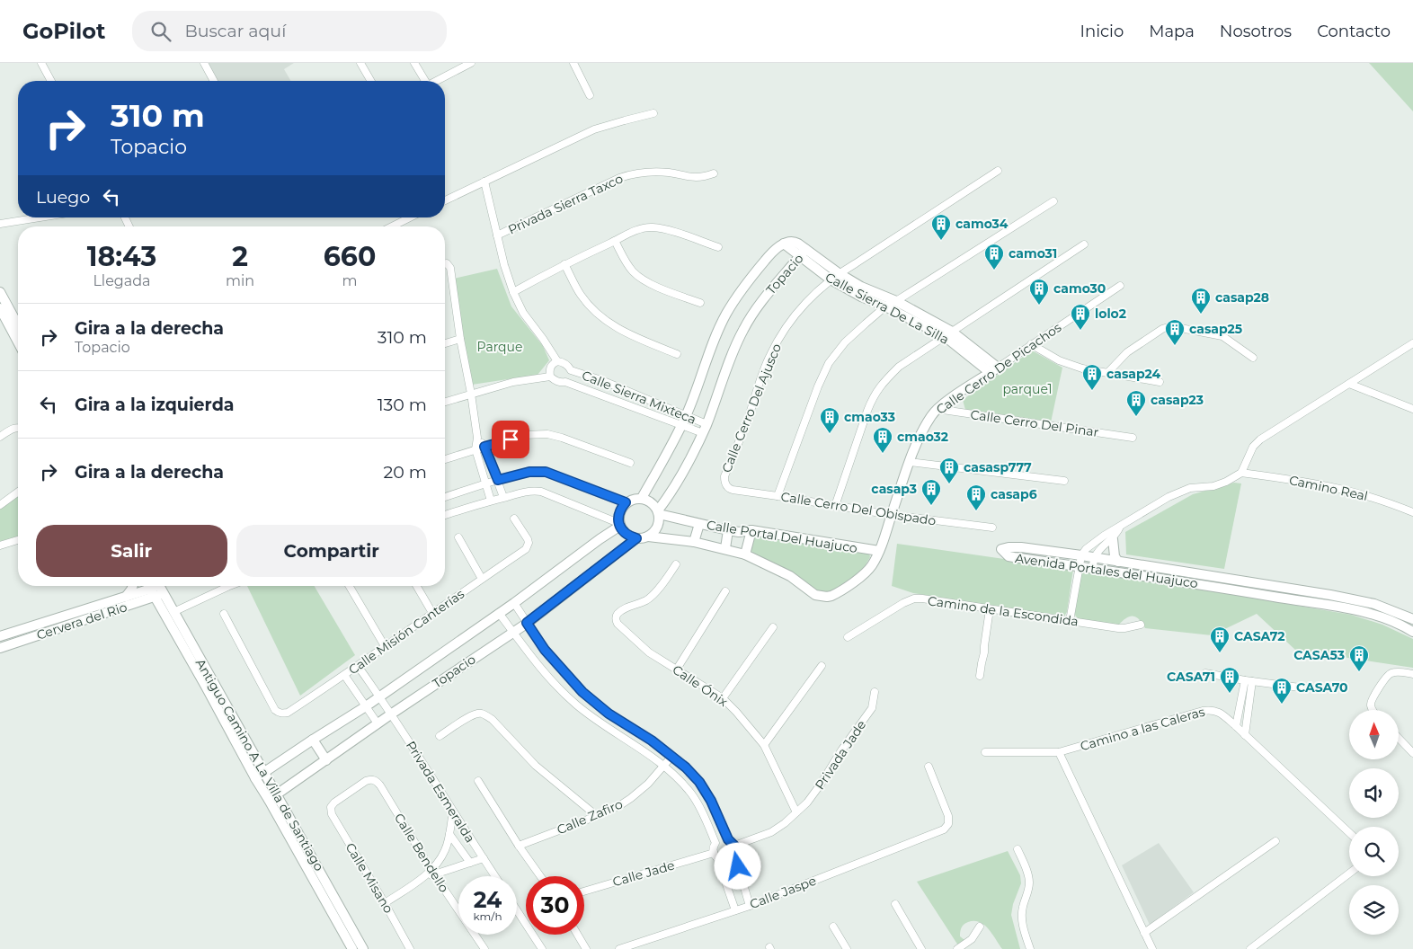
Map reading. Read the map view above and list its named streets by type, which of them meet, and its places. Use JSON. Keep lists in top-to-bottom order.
{
  "streets": {
    "street": [
      "Privada Sierra Taxco",
      "Topacio",
      "Calle Sierra De La Silla",
      "Calle Cerro De Picachos",
      "Calle Sierra Mixteca",
      "Calle Cerro Del Ajusco",
      "Calle Cerro Del Pinar",
      "Camino Real",
      "Calle Cerro Del Obispado",
      "Calle Portal Del Huajuco",
      "Avenida Portales del Huajuco",
      "Camino de la Escondida",
      "Cervera del Rio",
      "Calle Misión Canterías",
      "Calle Ónix",
      "Camino a las Caleras",
      "Privada Jade",
      "Antiguo Camino A La Villa de Santiago",
      "Privada Esmeralda",
      "Calle Zafiro",
      "Calle Bendello",
      "Calle Jade",
      "Calle Misano",
      "Calle Jaspe"
    ]
  },
  "crossings": [
    ["Privada Sierra Taxco", "Calle Sierra Mixteca"],
    ["Topacio", "Calle Sierra De La Silla"],
    ["Topacio", "Calle Sierra Mixteca"],
    ["Topacio", "Calle Portal Del Huajuco"],
    ["Topacio", "Antiguo Camino A La Villa de Santiago"],
    ["Topacio", "Privada Esmeralda"],
    ["Calle Sierra De La Silla", "Calle Cerro De Picachos"],
    ["Calle Sierra De La Silla", "Calle Cerro Del Ajusco"],
    ["Calle Cerro De Picachos", "Calle Cerro Del Pinar"],
    ["Calle Cerro De Picachos", "Calle Cerro Del Obispado"],
    ["Calle Cerro De Picachos", "Calle Portal Del Huajuco"],
    ["Calle Cerro Del Ajusco", "Calle Cerro Del Obispado"],
    ["Cervera del Rio", "Antiguo Camino A La Villa de Santiago"],
    ["Calle Misión Canterías", "Privada Esmeralda"],
    ["Calle Ónix", "Privada Jade"],
    ["Calle Bendello", "Calle Misano"]
  ],
  "parks": ["Parque", "parque1"],
  "places": {
    "building": [
      "camo34",
      "camo31",
      "camo30",
      "casap28",
      "lolo2",
      "casap25",
      "casap24",
      "casap23",
      "cmao33",
      "cmao32",
      "casasp777",
      "casap3",
      "casap6",
      "CASA72",
      "CASA53",
      "CASA71",
      "CASA70"
    ]
  },
  "north": "top",
  "page": {
    "header": "GoPilot",
    "search": "Buscar aquí",
    "nav": [
      "Inicio",
      "Mapa",
      "Nosotros",
      "Contacto"
    ],
    "turn": ["310 m", "Topacio"],
    "then": "Luego",
    "eta": [
      "18:43",
      "Llegada",
      "2",
      "min",
      "660",
      "m"
    ],
    "list": [
      {
        "name": "Gira a la derecha",
        "note": "Topacio",
        "value": "310 m"
      },
      {
        "name": "Gira a la izquierda",
        "value": "130 m"
      },
      {
        "name": "Gira a la derecha",
        "value": "20 m"
      }
    ],
    "buttons": ["Salir", "Compartir"],
    "speed": "24 km/h",
    "limit": "30"
  }
}
